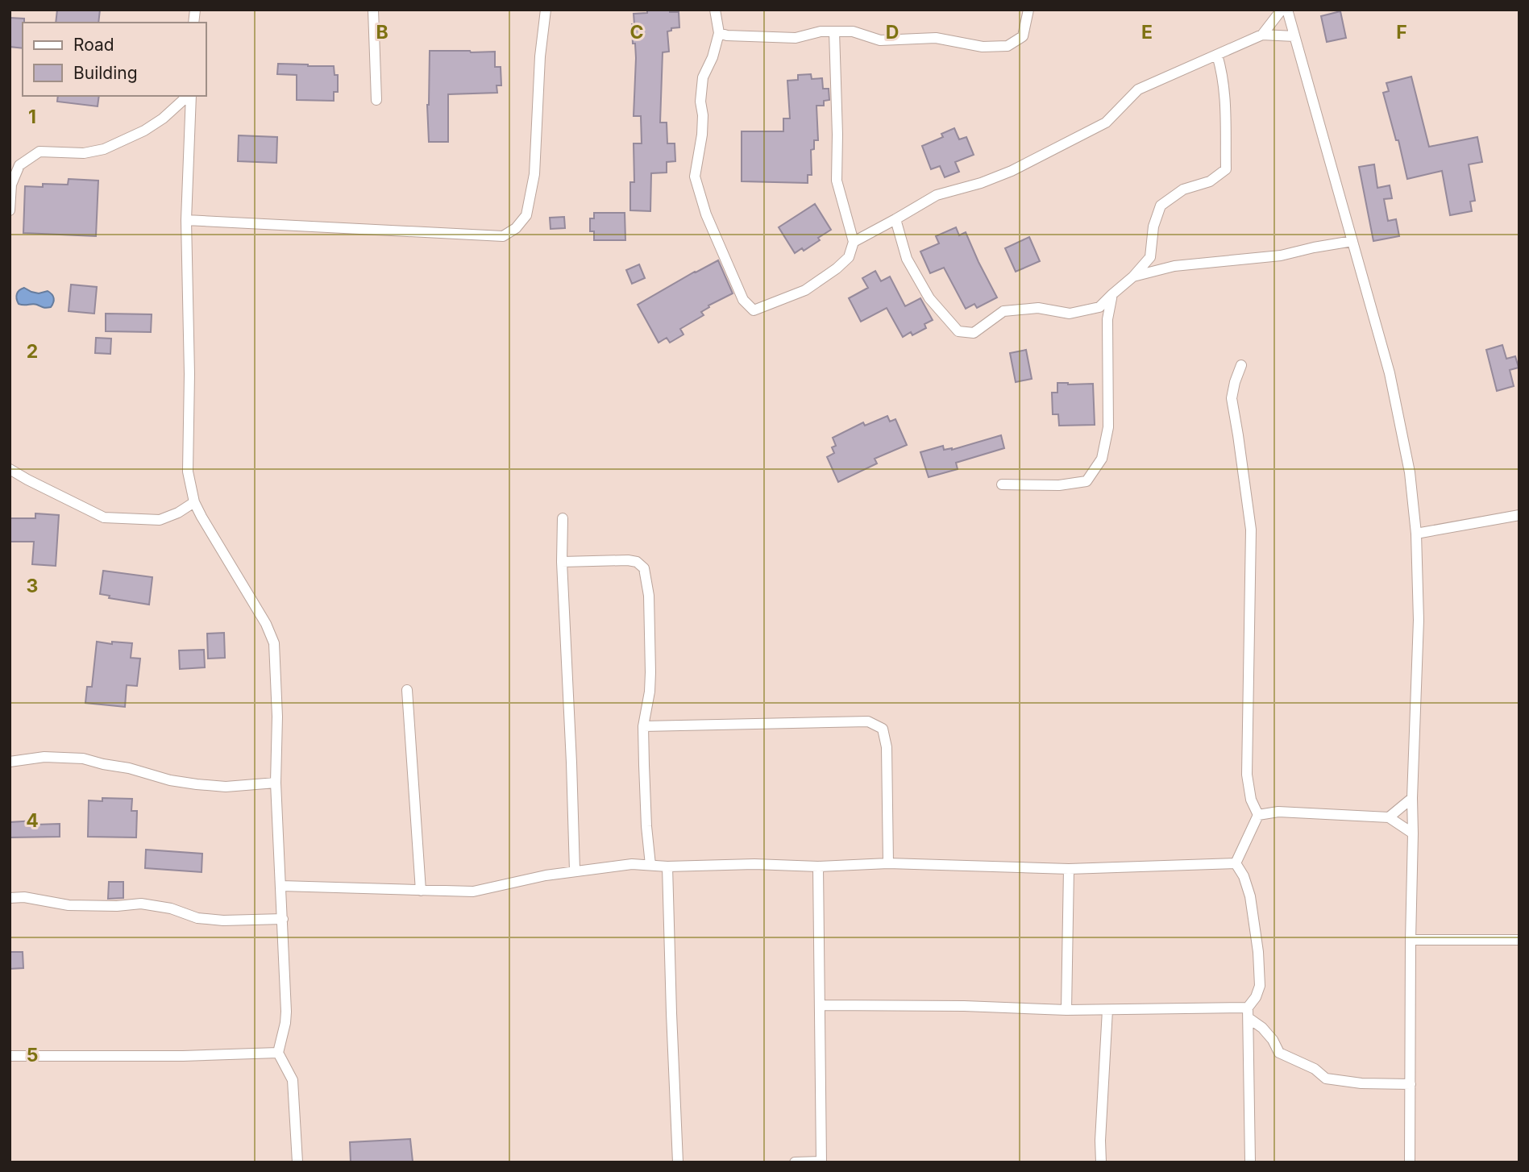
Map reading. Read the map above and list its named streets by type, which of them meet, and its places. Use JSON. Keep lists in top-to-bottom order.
{
  "legend": ["Road", "Building"],
  "grid": {
    "columns": [
      "B",
      "C",
      "D",
      "E",
      "F"
    ],
    "rows": [
      "1",
      "2",
      "3",
      "4",
      "5"
    ]
  }
}
